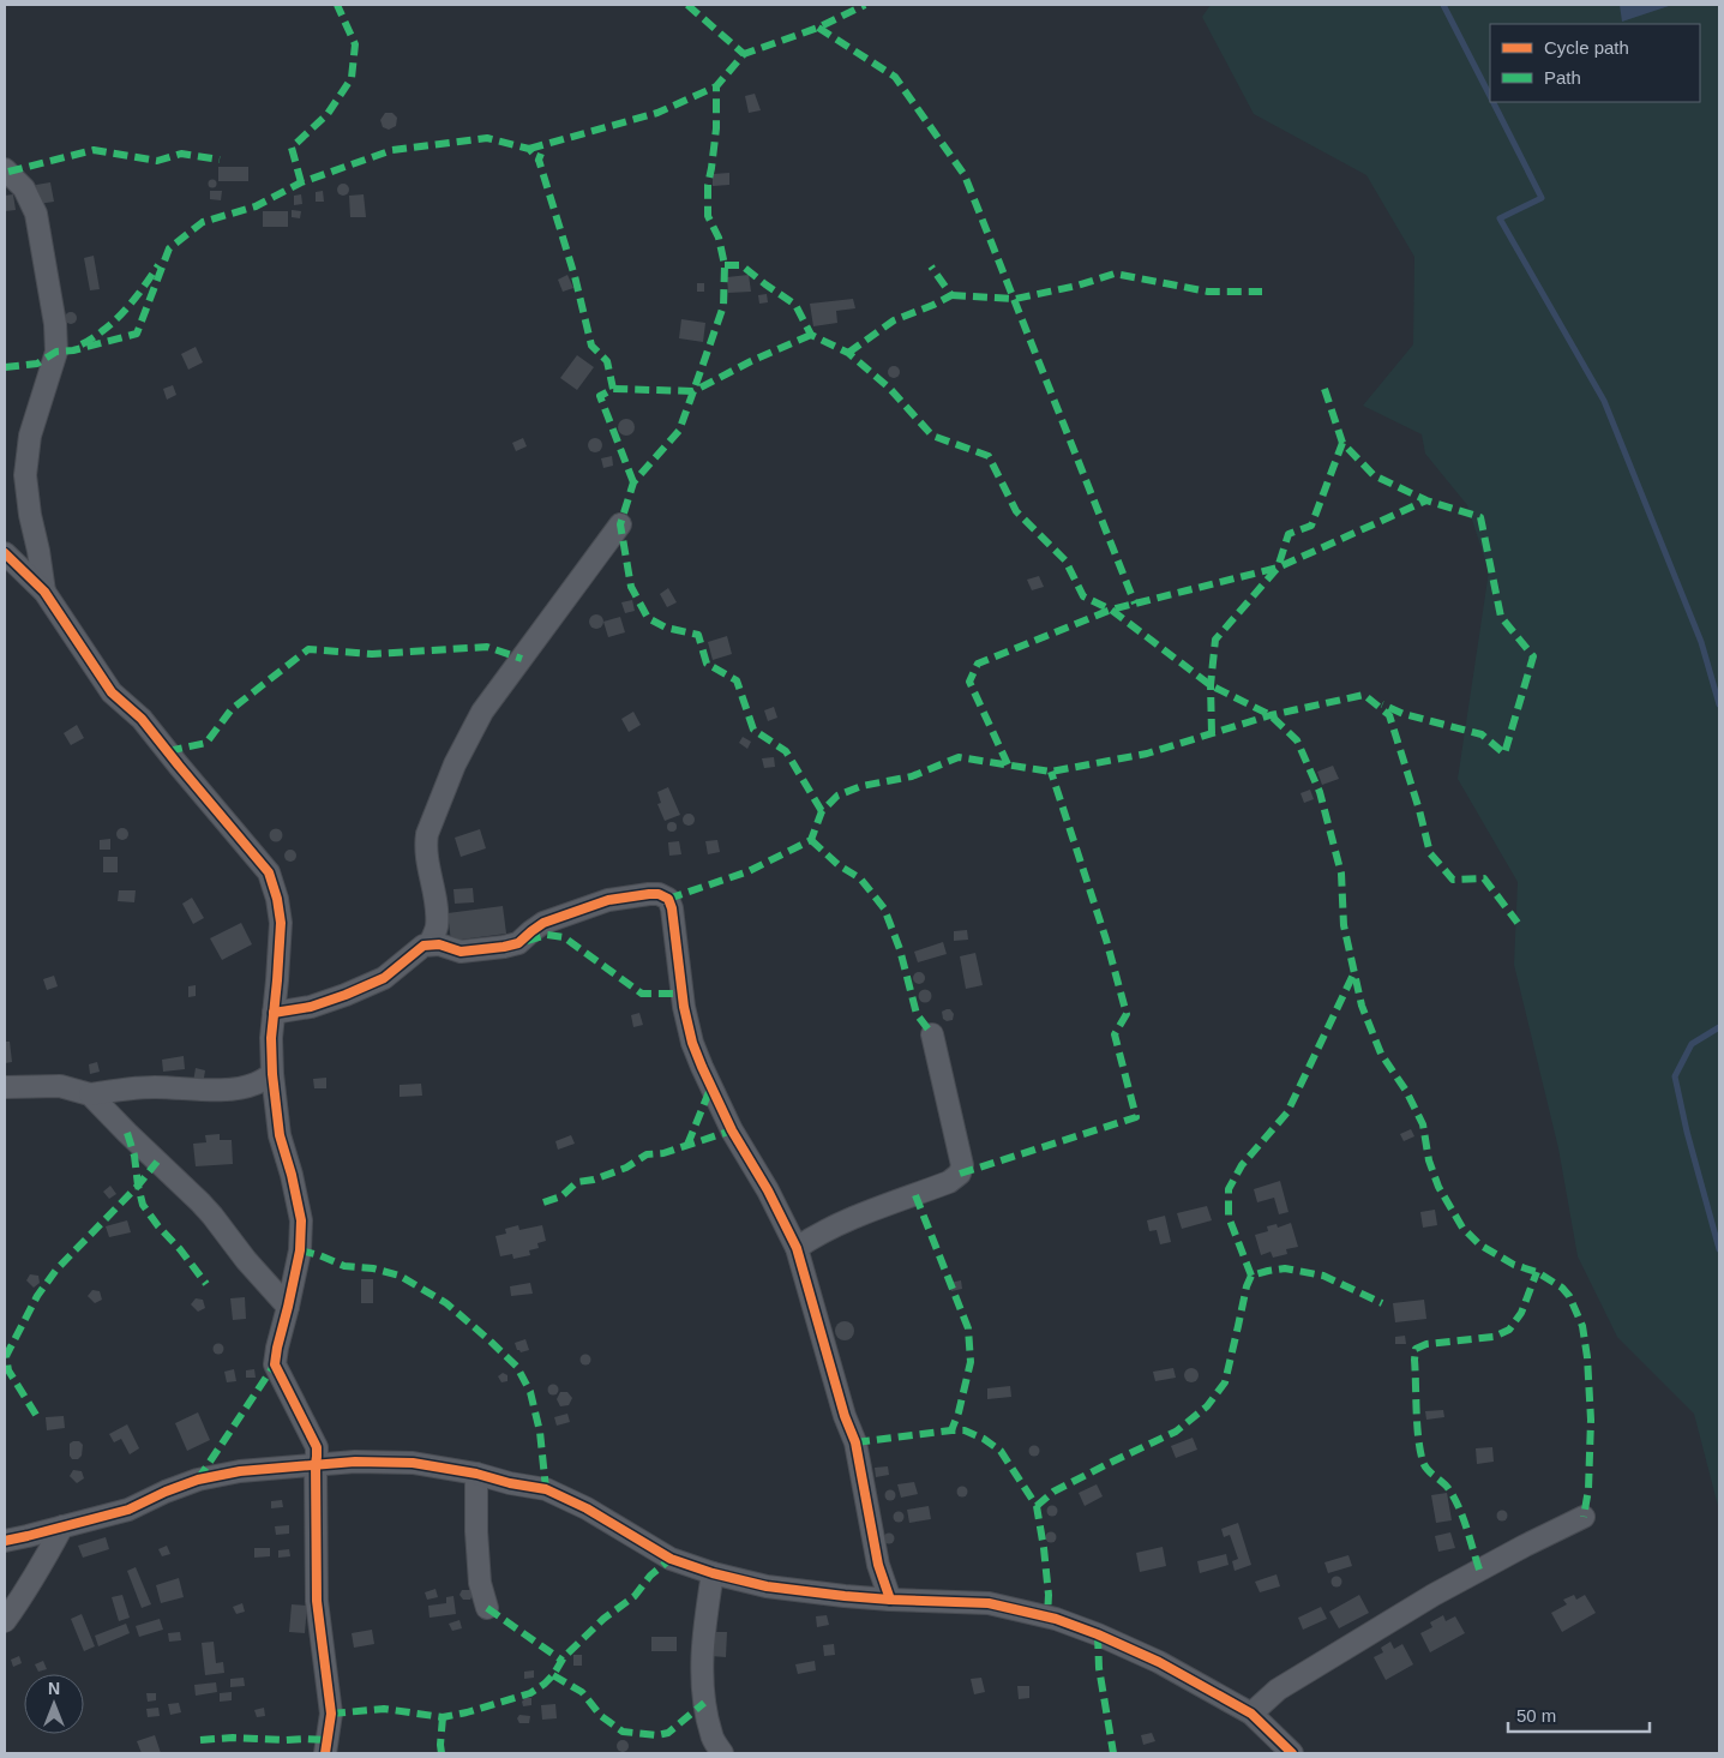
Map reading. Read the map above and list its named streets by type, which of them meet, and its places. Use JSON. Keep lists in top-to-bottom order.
{
  "legend": ["Cycle path", "Path"],
  "scale_bar": "50 m",
  "north": "top"
}
